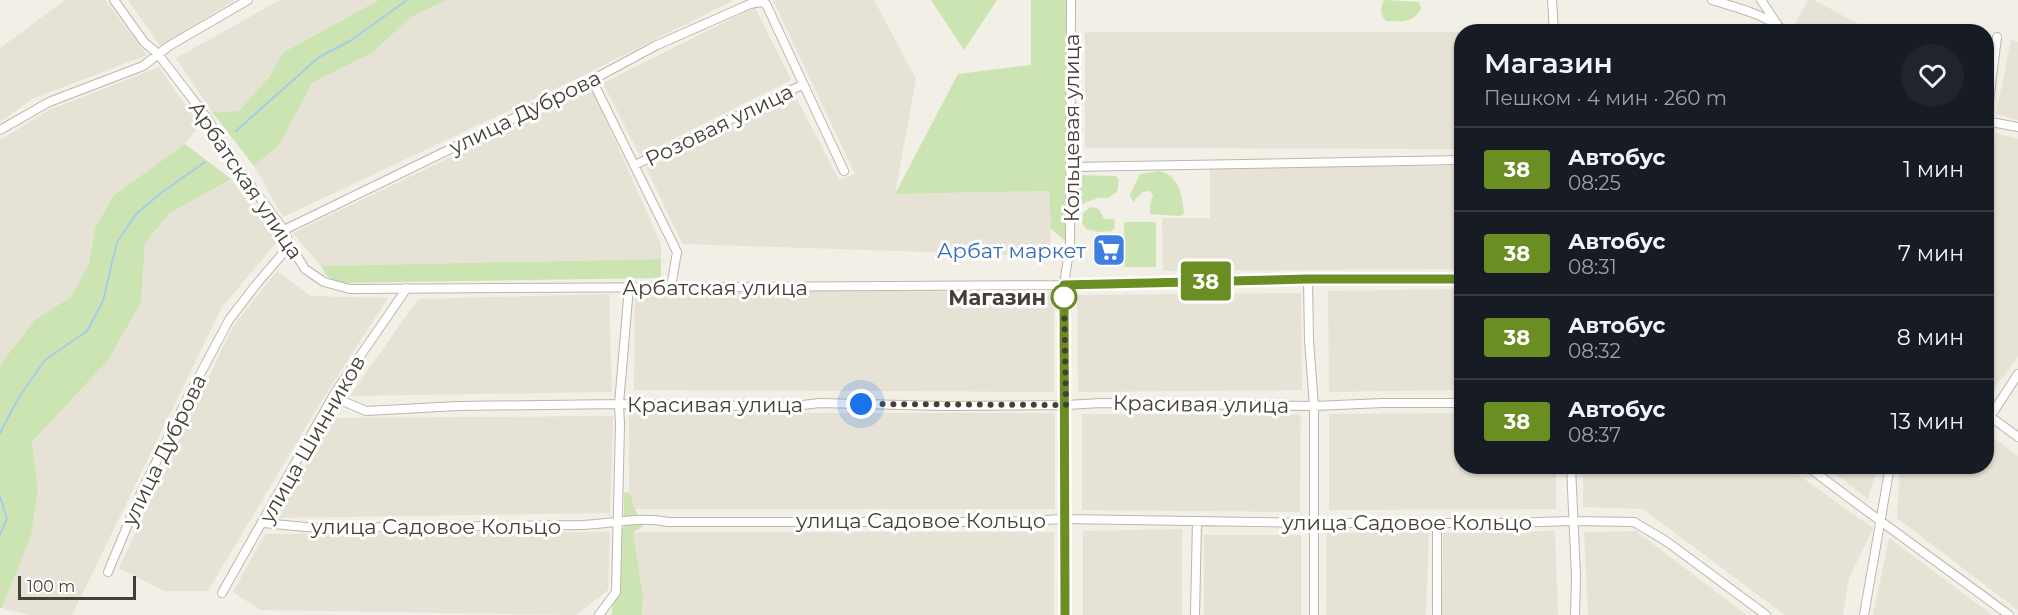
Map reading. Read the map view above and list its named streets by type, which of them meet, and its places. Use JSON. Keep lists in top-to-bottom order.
{
  "streets": {
    "street": [
      "улица Дуброва",
      "Розовая улица",
      "Кольцевая улица",
      "Арбатская улица",
      "Красивая улица",
      "улица Шинников",
      "улица Садовое Кольцо"
    ]
  },
  "crossings": [
    ["улица Дуброва", "Розовая улица"],
    ["улица Дуброва", "Арбатская улица"],
    ["Кольцевая улица", "Арбатская улица"],
    ["Кольцевая улица", "Красивая улица"],
    ["Кольцевая улица", "улица Садовое Кольцо"],
    ["Арбатская улица", "улица Шинников"],
    ["Красивая улица", "улица Шинников"],
    ["улица Шинников", "улица Садовое Кольцо"]
  ],
  "places": {
    "supermarket": ["Арбат маркет"],
    "other": ["Магазин"]
  },
  "lines": ["bus line 38"],
  "scale_bar": "100 m",
  "page": {
    "on_map": "38",
    "heading": ["Магазин", "Пешком · 4 мин · 260 m"],
    "list": [
      {
        "mark": "38",
        "name": "Автобус",
        "note": "08:25",
        "value": "1 мин"
      },
      {
        "mark": "38",
        "name": "Автобус",
        "note": "08:31",
        "value": "7 мин"
      },
      {
        "mark": "38",
        "name": "Автобус",
        "note": "08:32",
        "value": "8 мин"
      },
      {
        "mark": "38",
        "name": "Автобус",
        "note": "08:37",
        "value": "13 мин"
      }
    ],
    "scale": "100 m"
  }
}
